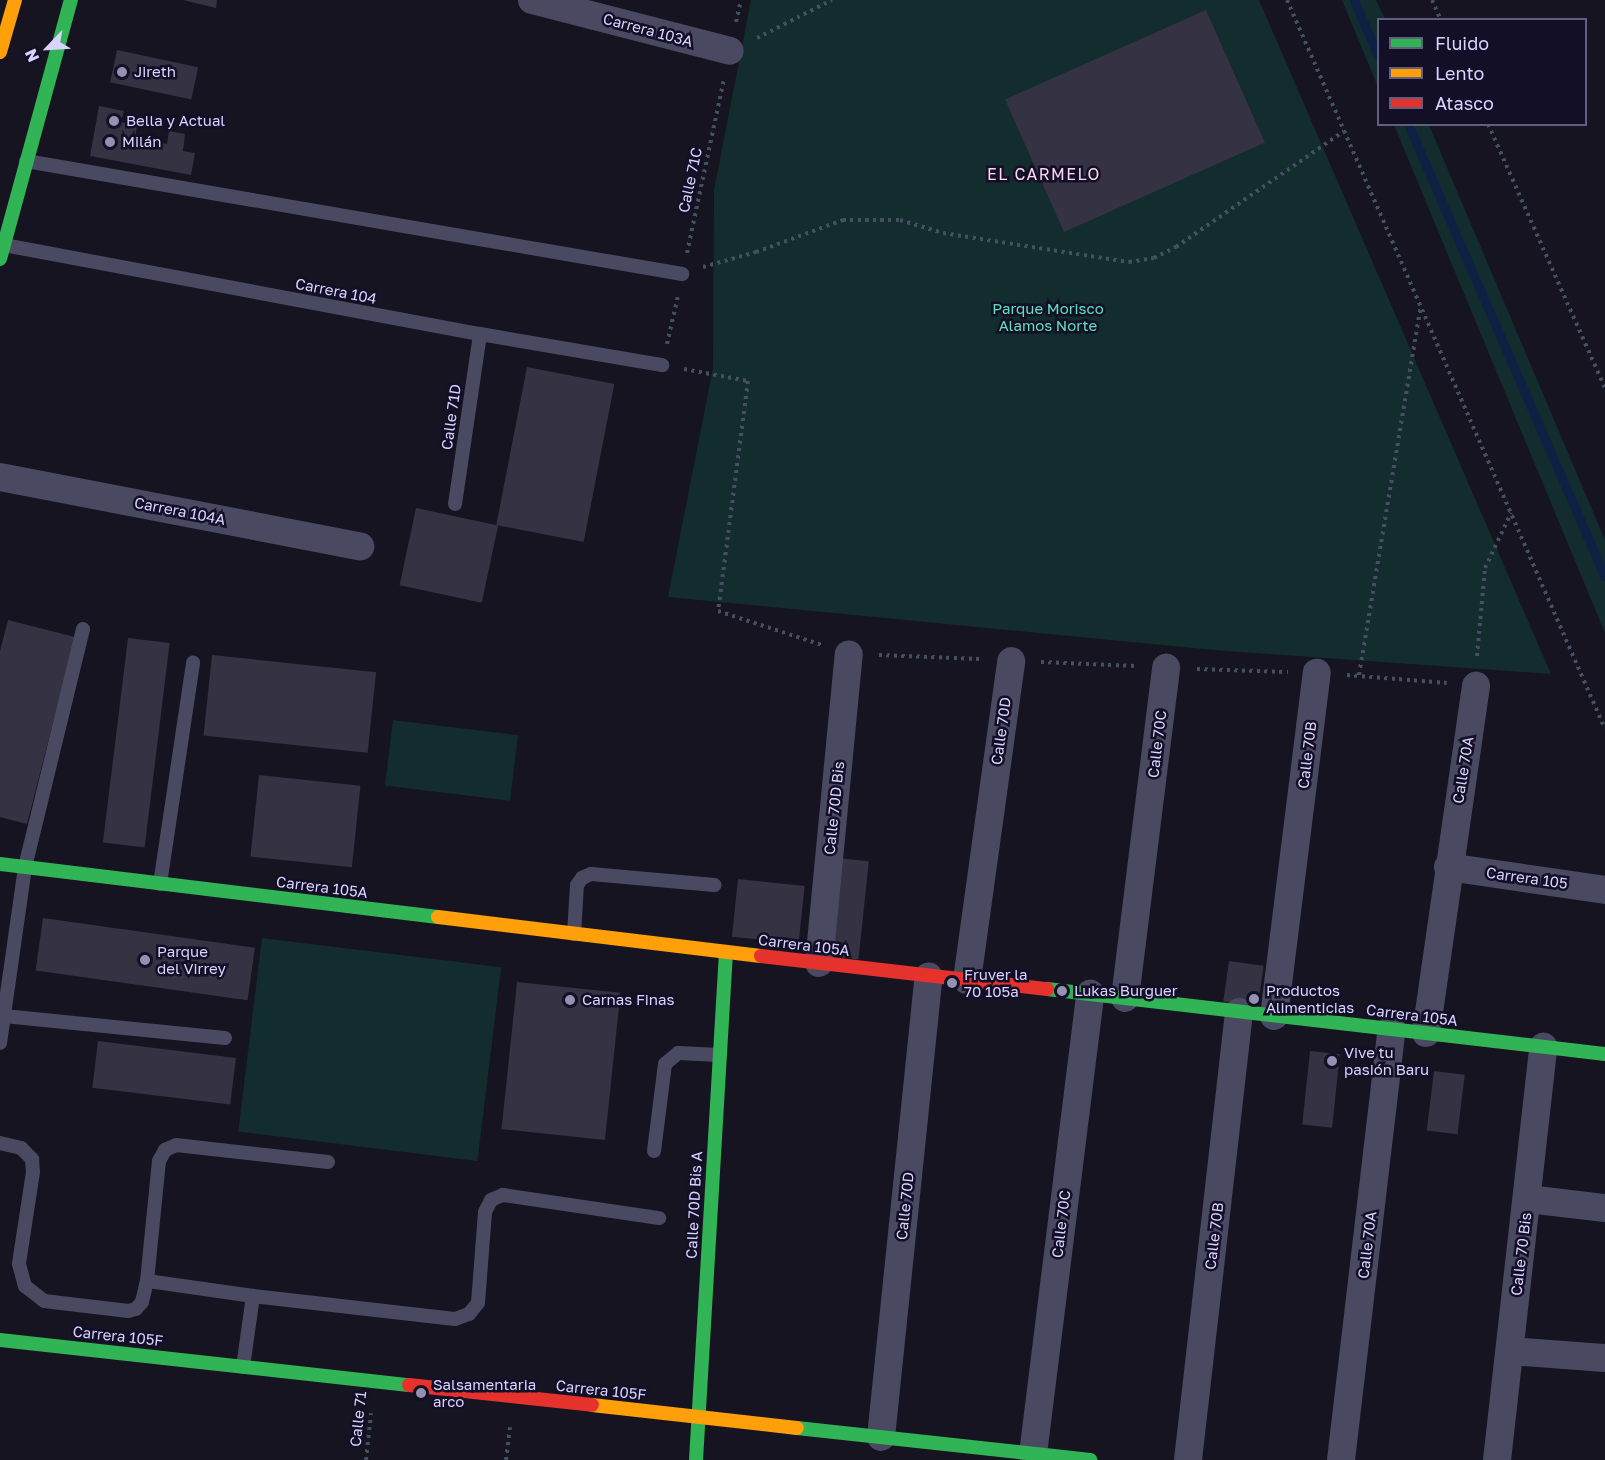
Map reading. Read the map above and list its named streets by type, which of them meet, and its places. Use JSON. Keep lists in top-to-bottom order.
{
  "streets": {
    "street": [
      "Carrera 103A",
      "Carrera 104A",
      "Calle 70D",
      "Calle 70C",
      "Calle 70B",
      "Calle 70A",
      "Calle 70D Bis",
      "Carrera 105",
      "Carrera 105A",
      "Calle 70D Bis A",
      "Calle 70 Bis",
      "Carrera 105F"
    ],
    "lane": ["Carrera 104", "Calle 71D"],
    "path": ["Calle 71C", "Calle 71"]
  },
  "crossings": [
    ["Carrera 103A", "Calle 71C"],
    ["Calle 71C", "Carrera 104"],
    ["Carrera 104", "Calle 71D"],
    ["Calle 70D", "Carrera 105A"],
    ["Calle 70D", "Carrera 105F"],
    ["Calle 70C", "Carrera 105A"],
    ["Calle 70C", "Carrera 105F"],
    ["Calle 70B", "Carrera 105A"],
    ["Calle 70A", "Carrera 105"],
    ["Calle 70A", "Carrera 105A"],
    ["Calle 70D Bis", "Carrera 105A"],
    ["Carrera 105A", "Calle 70D Bis A"],
    ["Carrera 105A", "Calle 70 Bis"],
    ["Calle 70D Bis A", "Carrera 105F"],
    ["Carrera 105F", "Calle 71"]
  ],
  "districts": ["EL CARMELO"],
  "parks": ["Parque Morisco Alamos Norte"],
  "places": [
    "Jireth",
    "Bella y Actual",
    "Milán",
    "Parque del Virrey",
    "Fruver la 70 105a",
    "Lukas Burguer",
    "Productos Alimenticias",
    "Carnas Finas",
    "Vive tu pasión Baru",
    "Salsamentaria arco"
  ],
  "legend": ["Fluido", "Lento", "Atasco"],
  "north": "bottom left"
}
